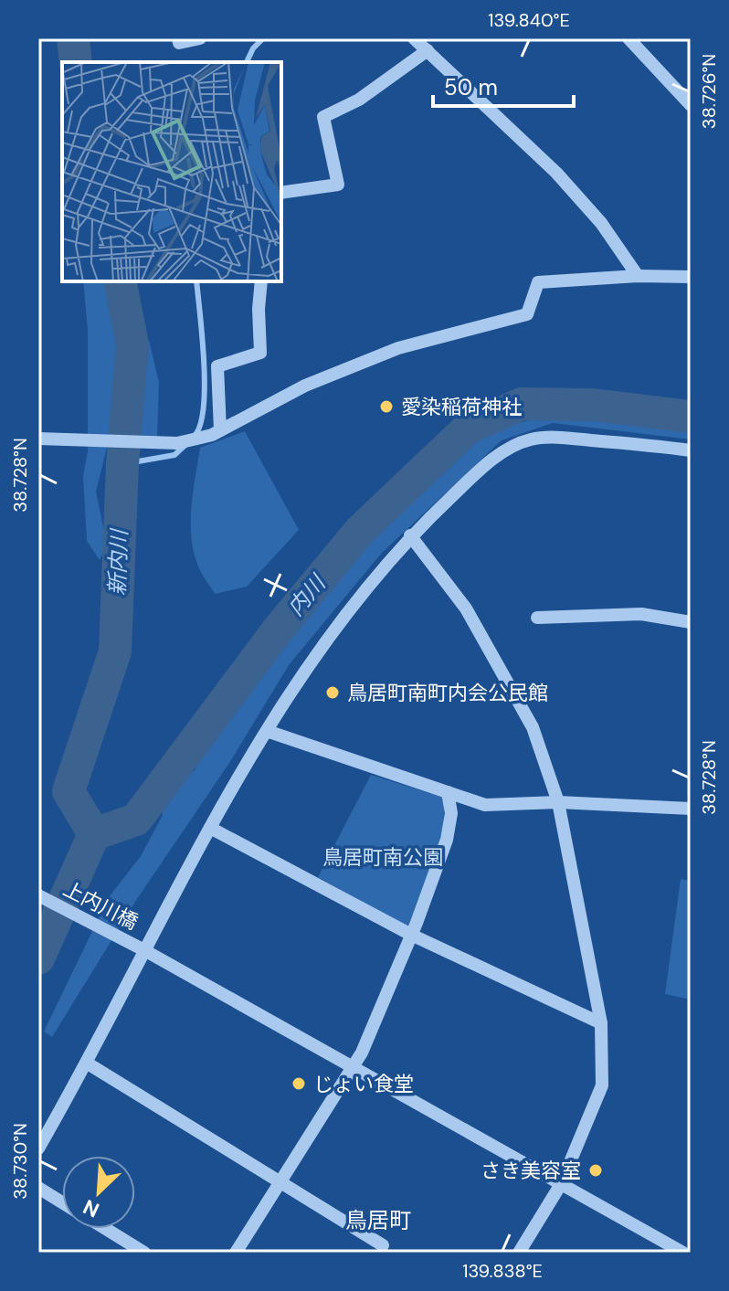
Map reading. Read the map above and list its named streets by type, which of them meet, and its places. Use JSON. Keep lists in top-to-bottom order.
{
  "streets": {
    "street": ["上内川橋"]
  },
  "districts": ["鳥居町"],
  "water": ["新内川", "内川"],
  "parks": ["鳥居町南公園"],
  "places": [
    "愛染稲荷神社",
    "鳥居町南町内会公民館",
    "じょい食堂",
    "さき美容室"
  ],
  "scale_bar": "50 m",
  "north": "bottom left",
  "coordinates": [
    "139.840°E",
    "38.726°N",
    "38.728°N",
    "38.730°N",
    "139.838°E"
  ]
}
